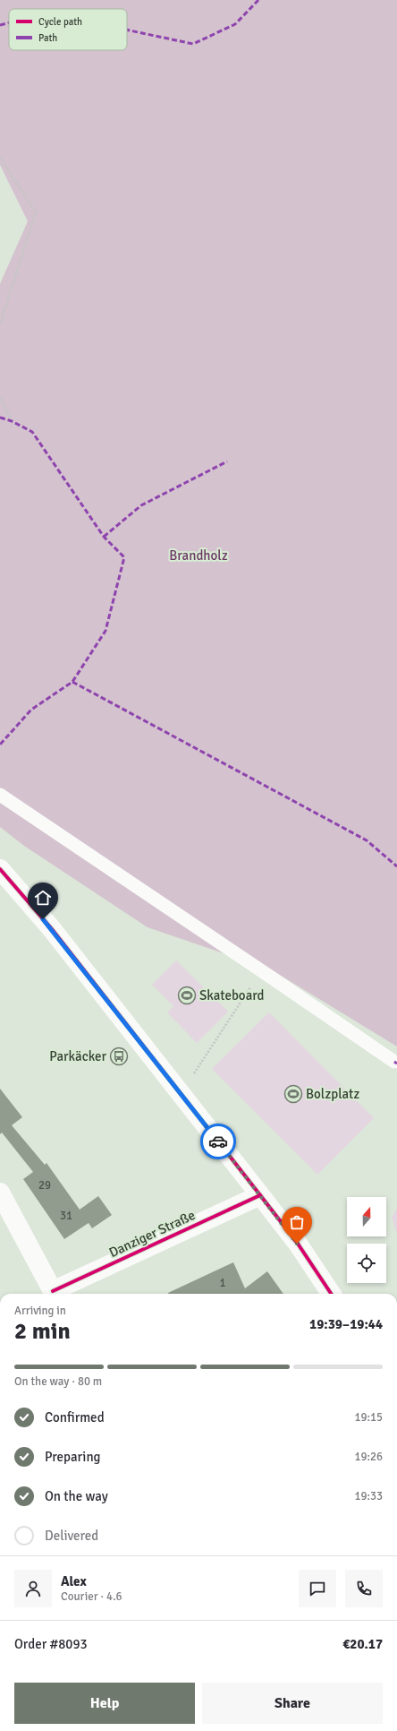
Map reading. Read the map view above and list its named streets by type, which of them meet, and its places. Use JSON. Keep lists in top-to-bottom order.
{
  "streets": {
    "main road": ["Danziger Straße"]
  },
  "parks": ["Brandholz"],
  "places": {
    "sports": ["Skateboard", "Bolzplatz"],
    "bus stop": ["Parkäcker"]
  },
  "house_numbers": ["29", "31", "1"],
  "legend": ["Cycle path", "Path"],
  "north": "top",
  "page": {
    "heading": ["2 min", "Arriving in", "19:39–19:44"],
    "panel": [
      "Alex",
      "Courier · 4.6",
      "Order #8093",
      "€20.17"
    ],
    "bar": "On the way · 80 m",
    "list": [
      ["Confirmed", "19:15"],
      ["Preparing", "19:26"],
      ["On the way", "19:33"],
      "Delivered"
    ],
    "buttons": ["Help", "Share"]
  }
}
